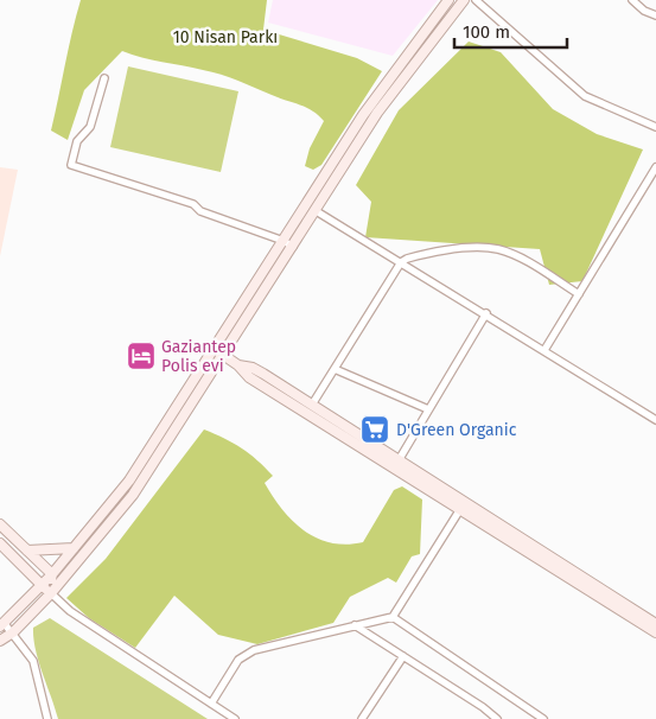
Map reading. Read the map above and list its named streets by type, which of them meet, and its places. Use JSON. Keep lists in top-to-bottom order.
{
  "parks": ["10 Nisan Parkı"],
  "places": {
    "hotel": ["Gaziantep Polis evi"],
    "supermarket": ["D'Green Organic"]
  },
  "scale_bar": "100 m"
}
